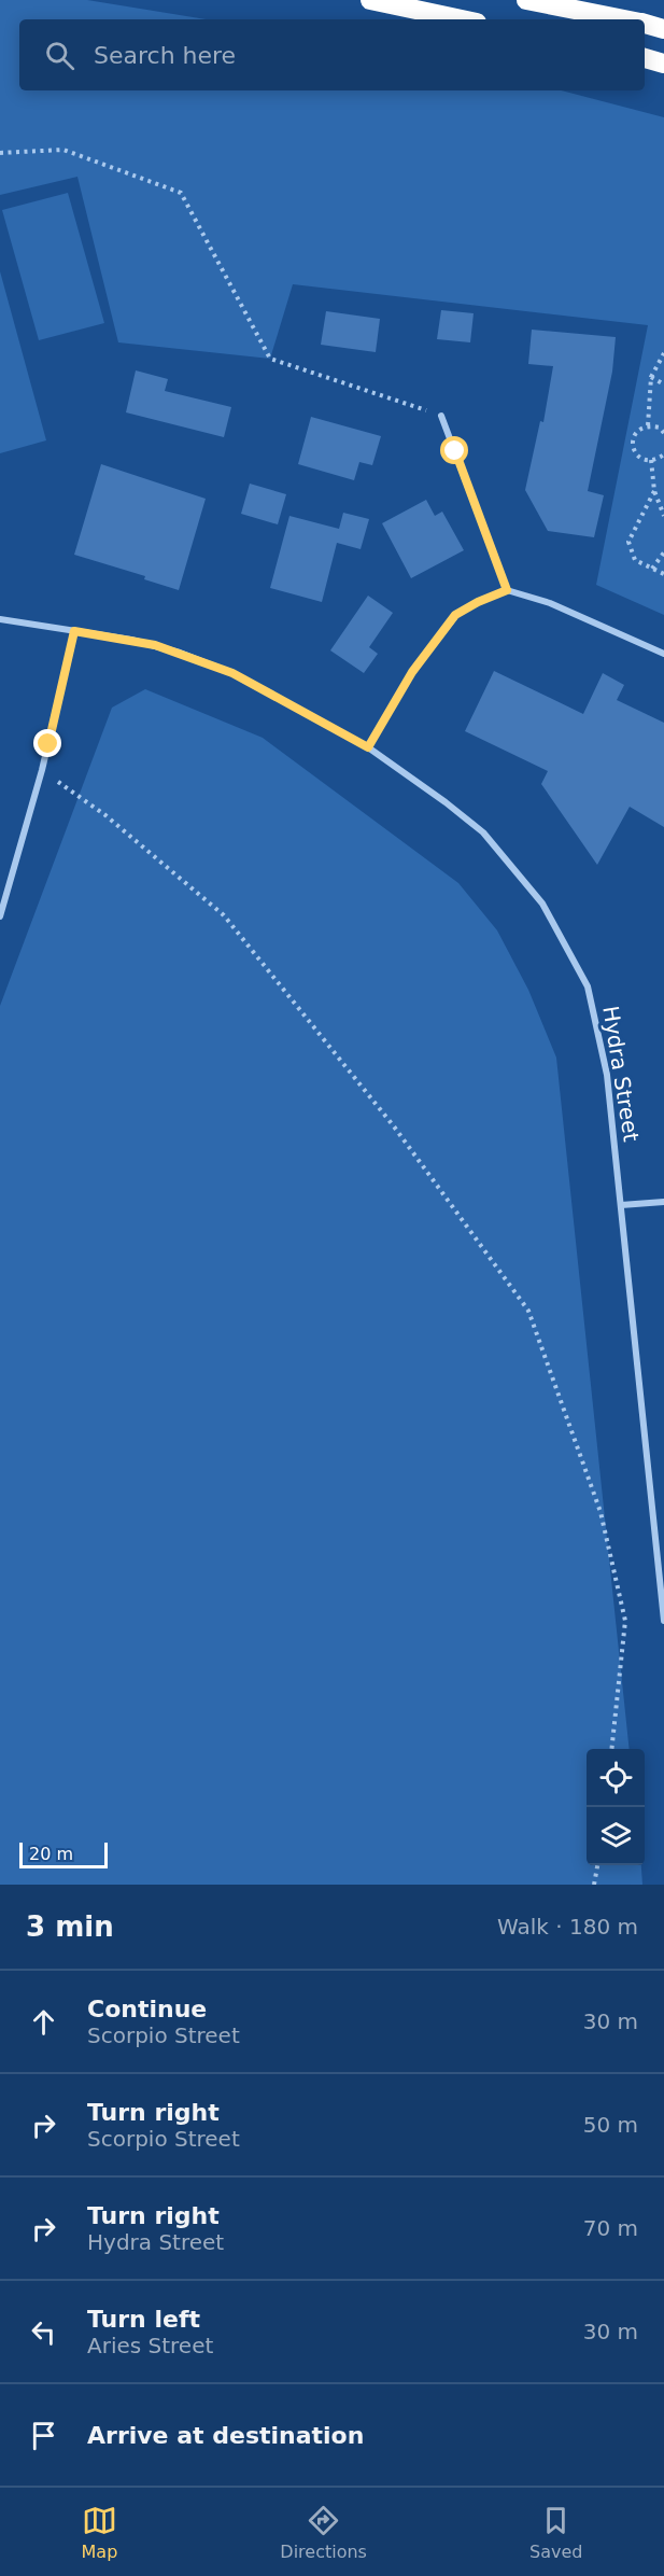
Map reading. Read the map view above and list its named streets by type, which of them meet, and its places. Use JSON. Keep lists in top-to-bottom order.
{
  "streets": {
    "street": ["Hydra Street"]
  },
  "scale_bar": "20 m",
  "page": {
    "search": "Search here",
    "scale": "20 m",
    "heading": ["3 min", "Walk · 180 m"],
    "list": [
      ["Continue", "Scorpio Street", "30 m"],
      ["Turn right", "Scorpio Street", "50 m"],
      ["Turn right", "Hydra Street", "70 m"],
      ["Turn left", "Aries Street", "30 m"],
      "Arrive at destination"
    ],
    "nav": ["Map", "Directions", "Saved"]
  }
}
